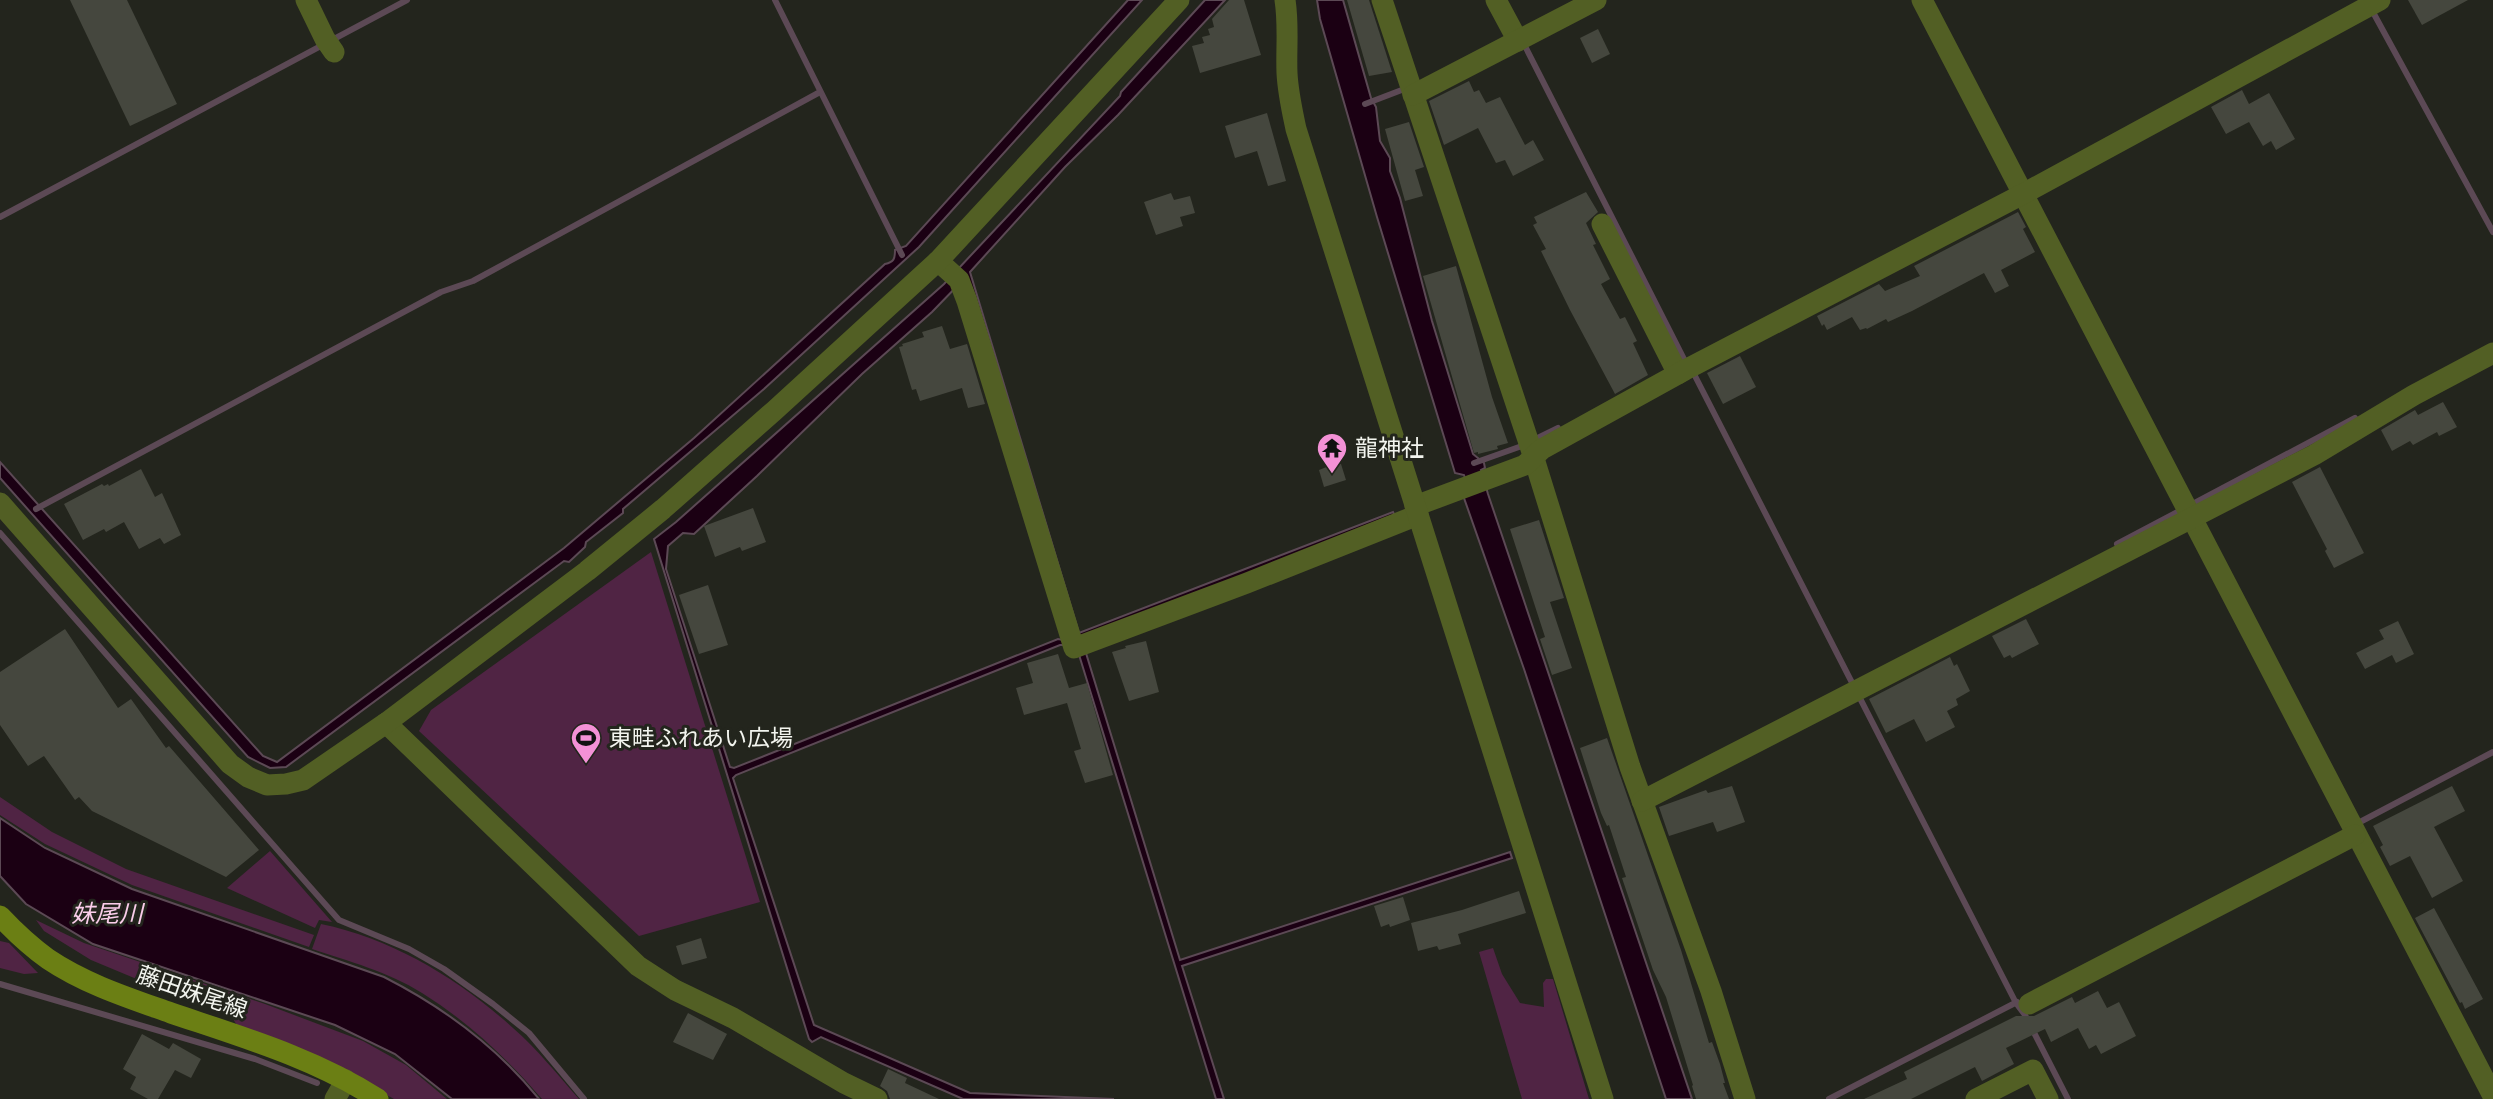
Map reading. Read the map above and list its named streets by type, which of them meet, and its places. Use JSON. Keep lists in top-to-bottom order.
{
  "streets": {
    "main road": ["藤田妹尾線"]
  },
  "water": ["妹尾川"],
  "places": {
    "temple": ["龍神社"],
    "sports": ["東畦ふれあい広場"]
  }
}
